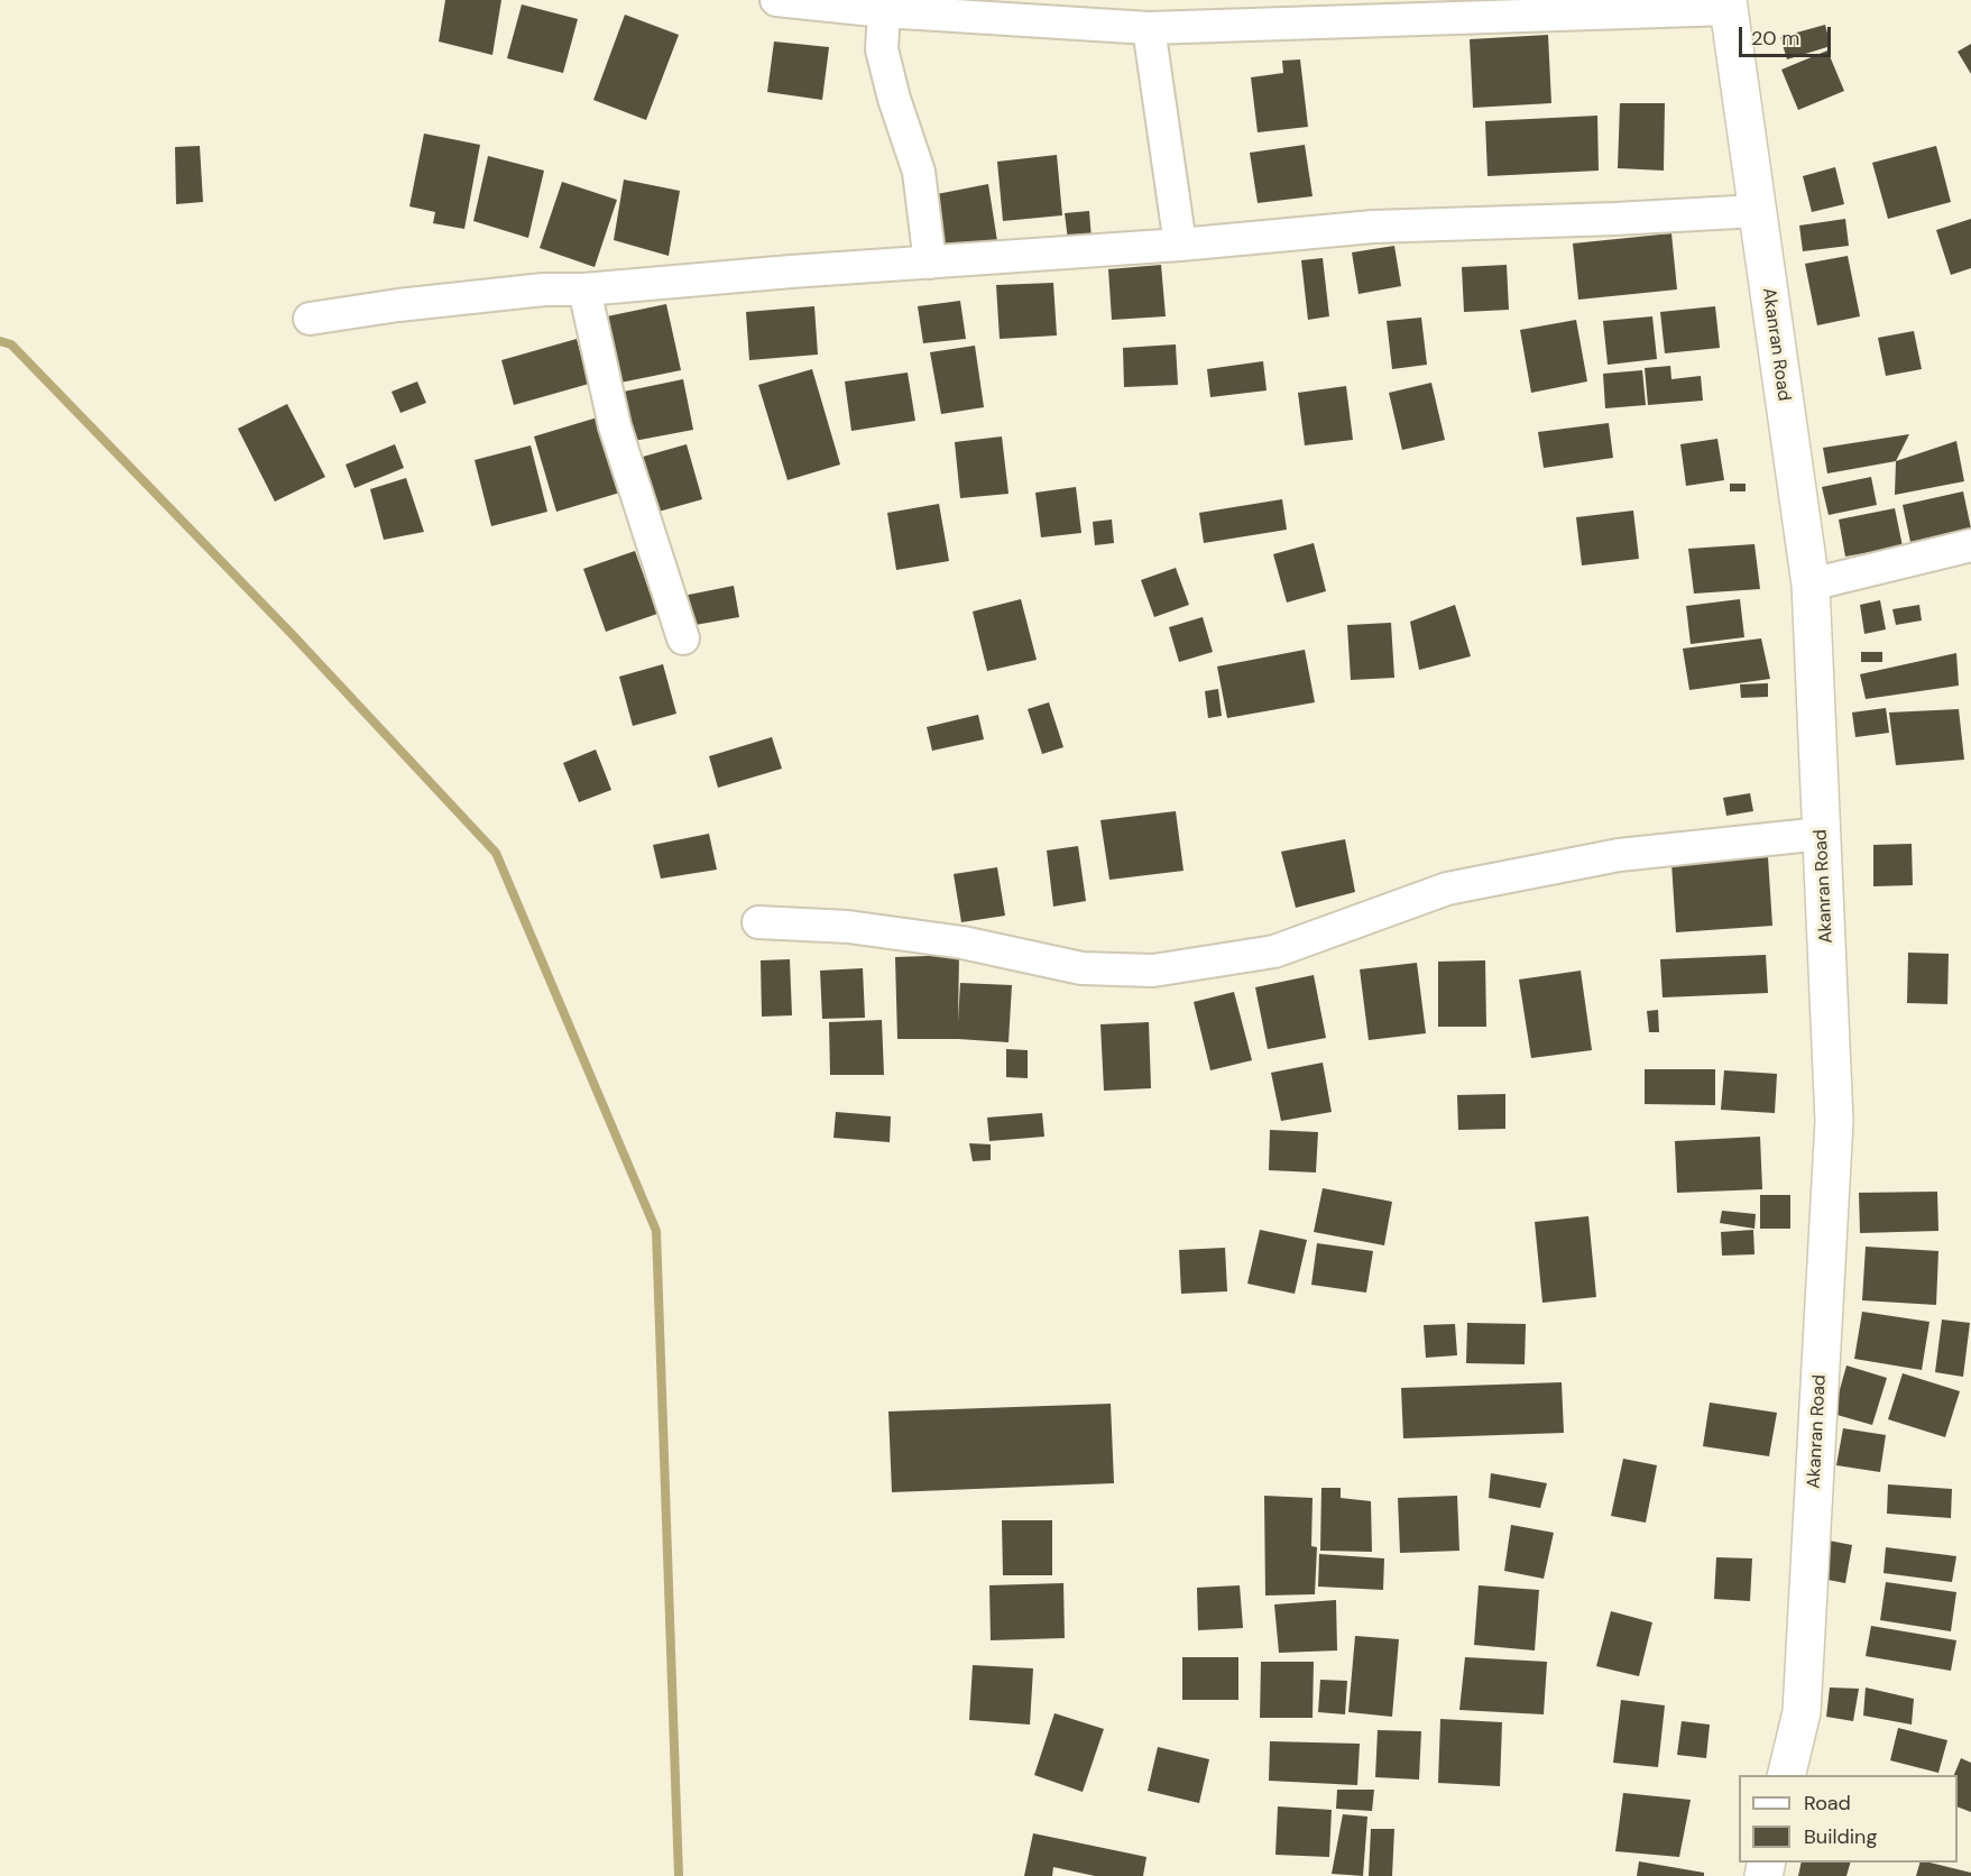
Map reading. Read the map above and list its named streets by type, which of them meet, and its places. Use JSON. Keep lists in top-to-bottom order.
{
  "streets": {
    "main road": ["Akanran Road"]
  },
  "legend": ["Road", "Building"],
  "scale_bar": "20 m"
}
